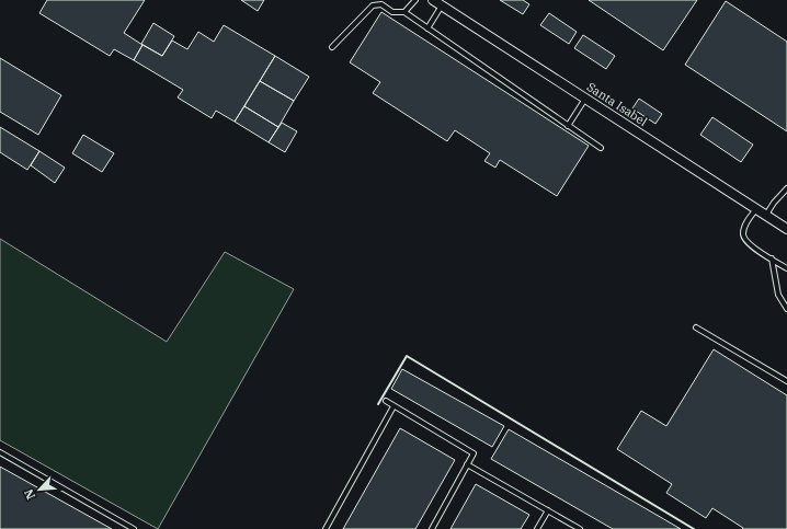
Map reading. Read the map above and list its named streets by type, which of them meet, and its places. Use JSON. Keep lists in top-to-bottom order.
{
  "streets": {
    "street": ["Santa Isabel"]
  },
  "north": "bottom left"
}
